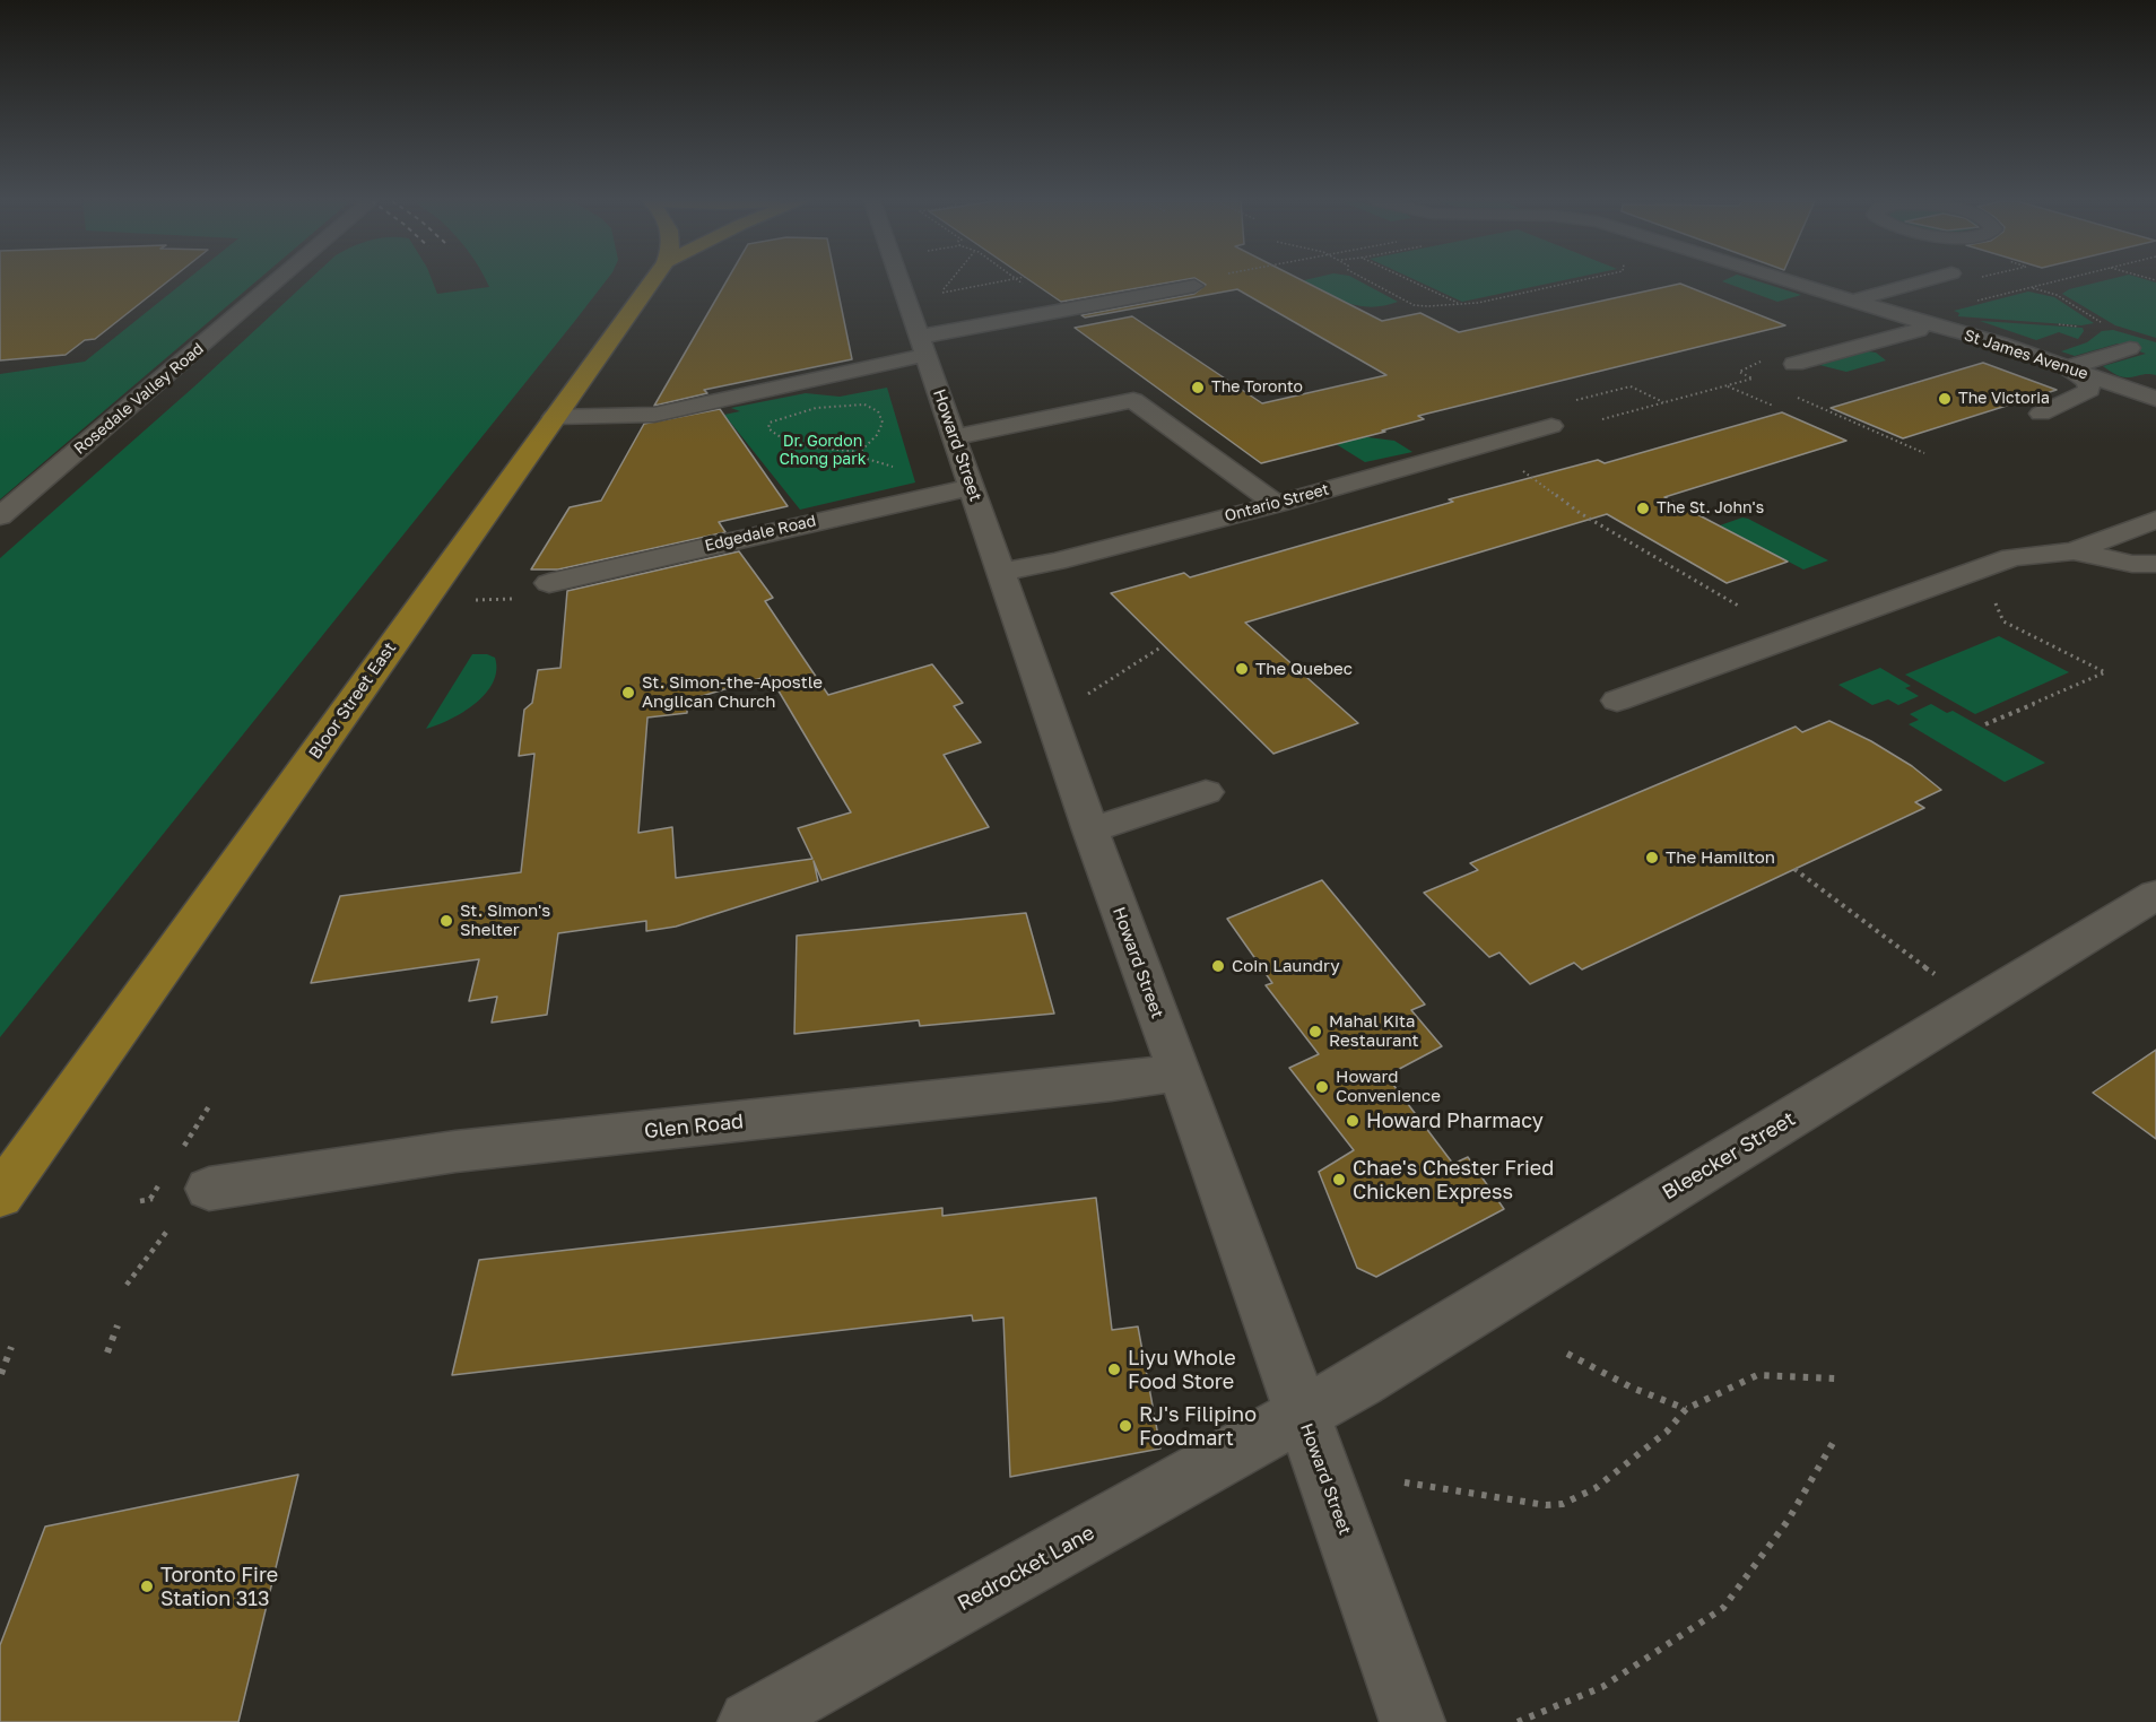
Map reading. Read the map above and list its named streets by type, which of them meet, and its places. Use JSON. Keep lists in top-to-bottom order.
{
  "streets": {
    "main road": ["Bloor Street East"],
    "street": [
      "St James Avenue",
      "Rosedale Valley Road",
      "Howard Street",
      "Ontario Street",
      "Edgedale Road",
      "Glen Road",
      "Bleecker Street",
      "Redrocket Lane"
    ]
  },
  "crossings": [
    ["Howard Street", "Ontario Street"],
    ["Howard Street", "Edgedale Road"],
    ["Howard Street", "Glen Road"],
    ["Howard Street", "Bleecker Street"],
    ["Howard Street", "Redrocket Lane"],
    ["Bleecker Street", "Redrocket Lane"]
  ],
  "parks": ["Dr. Gordon Chong park"],
  "places": [
    "The Toronto",
    "The Victoria",
    "The St. John's",
    "The Quebec",
    "St. Simon-the-Apostle Anglican Church",
    "The Hamilton",
    "St. Simon's Shelter",
    "Coin Laundry",
    "Mahal Kita Restaurant",
    "Howard Convenience",
    "Howard Pharmacy",
    "Chae's Chester Fried Chicken Express",
    "Liyu Whole Food Store",
    "RJ's Filipino Foodmart",
    "Toronto Fire Station 313"
  ]
}
